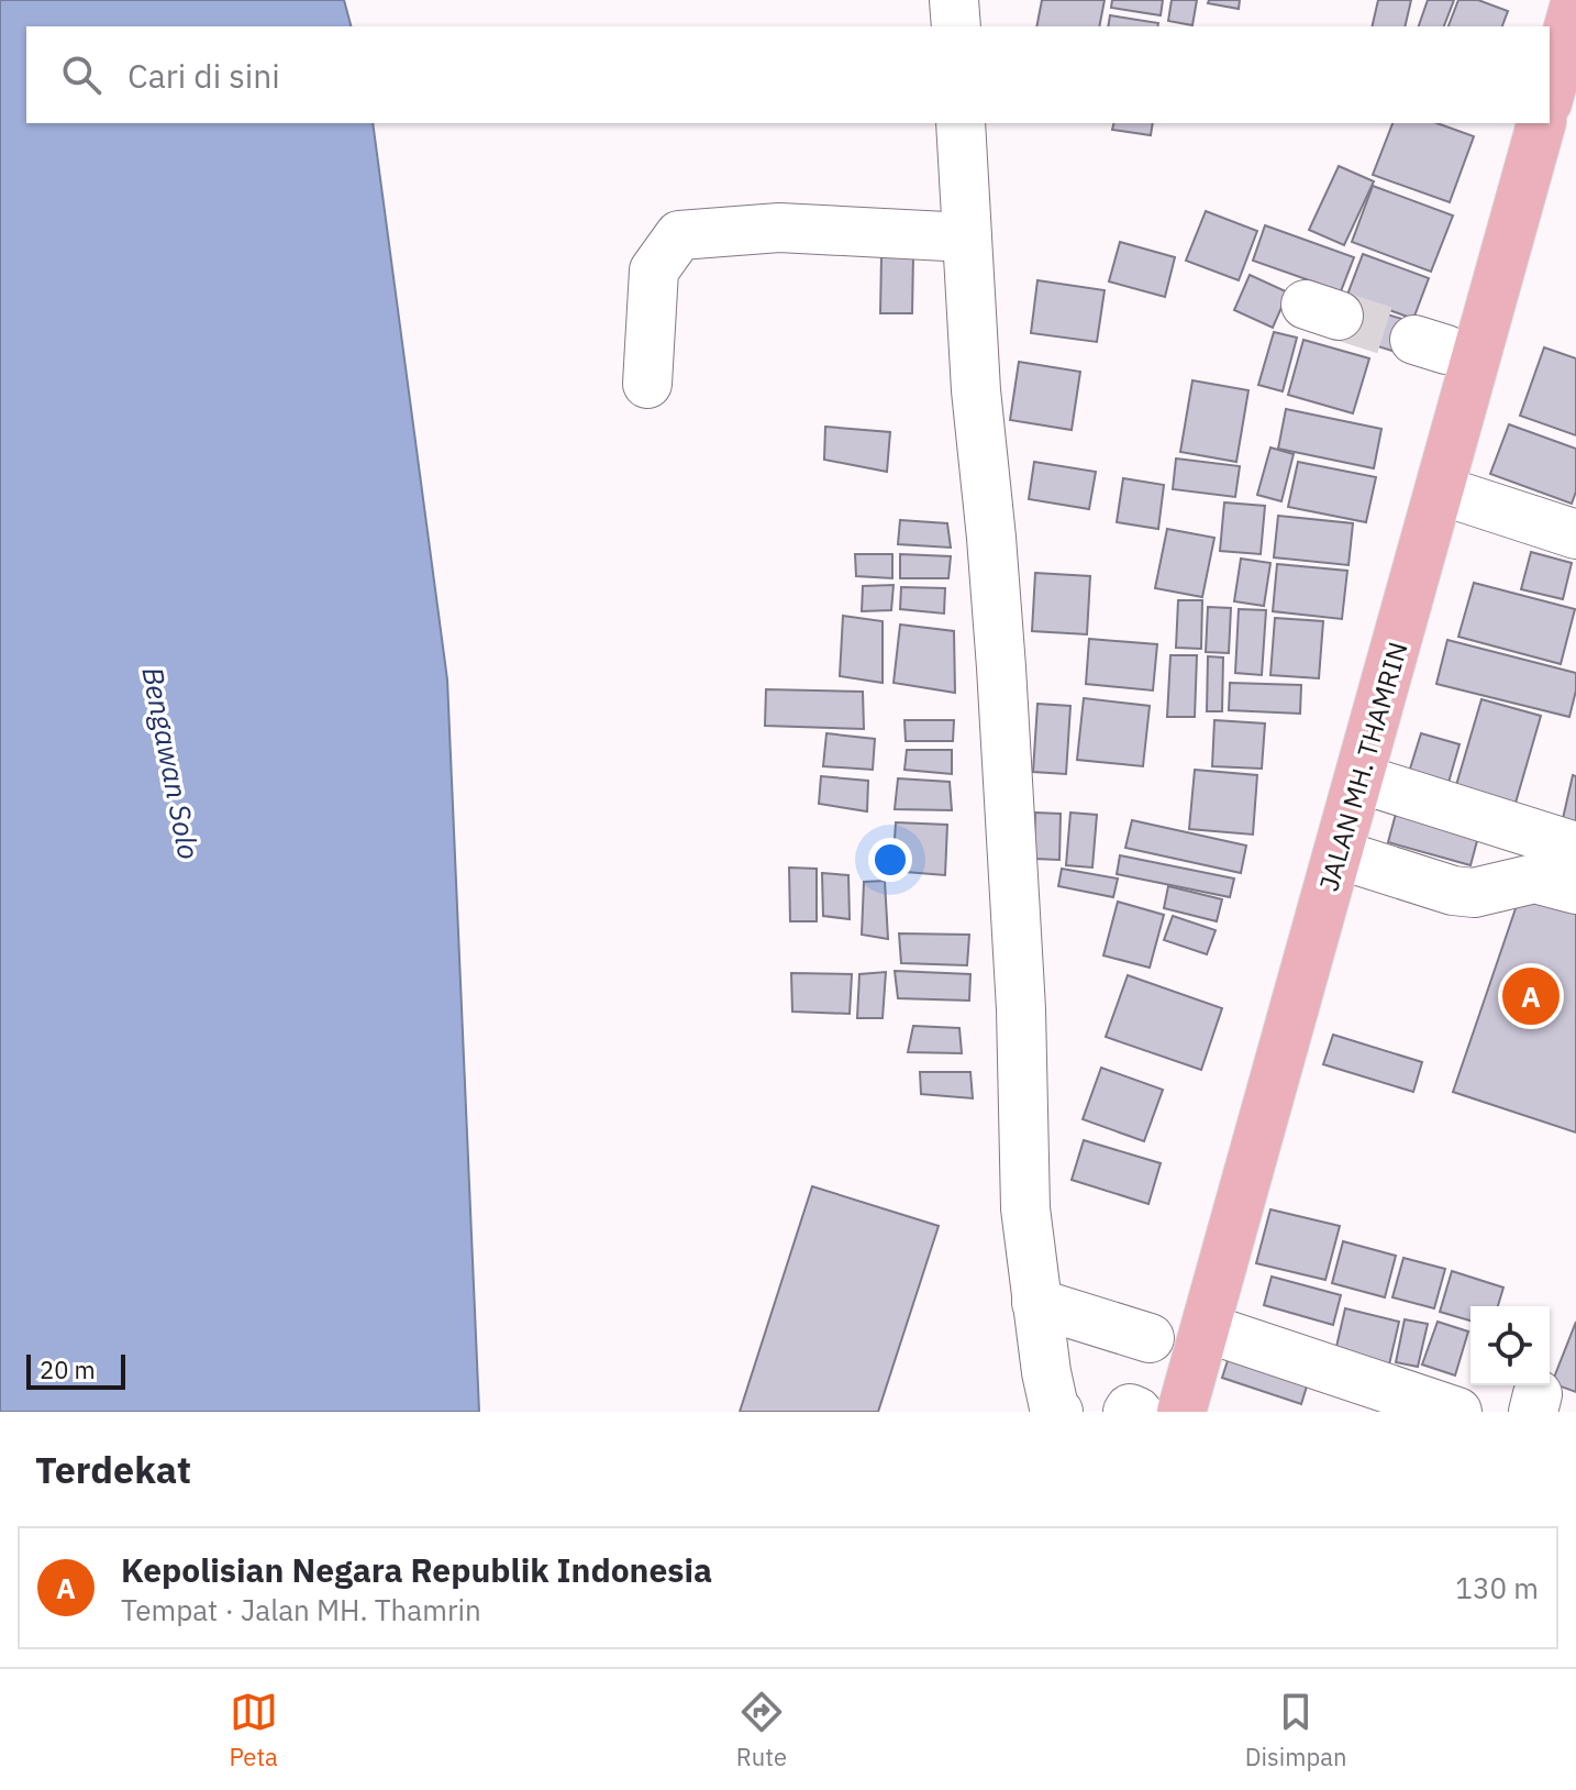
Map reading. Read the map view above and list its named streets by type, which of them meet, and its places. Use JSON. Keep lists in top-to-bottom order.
{
  "streets": {
    "main road": ["JALAN MH. THAMRIN"]
  },
  "water": ["Bengawan Solo"],
  "scale_bar": "20 m",
  "page": {
    "search": "Cari di sini",
    "pins": "A",
    "scale": "20 m",
    "heading": "Terdekat",
    "list": [
      {
        "mark": "A",
        "name": "Kepolisian Negara Republik Indonesia",
        "note": "Tempat · Jalan MH. Thamrin",
        "value": "130 m"
      }
    ],
    "nav": ["Peta", "Rute", "Disimpan"]
  }
}
